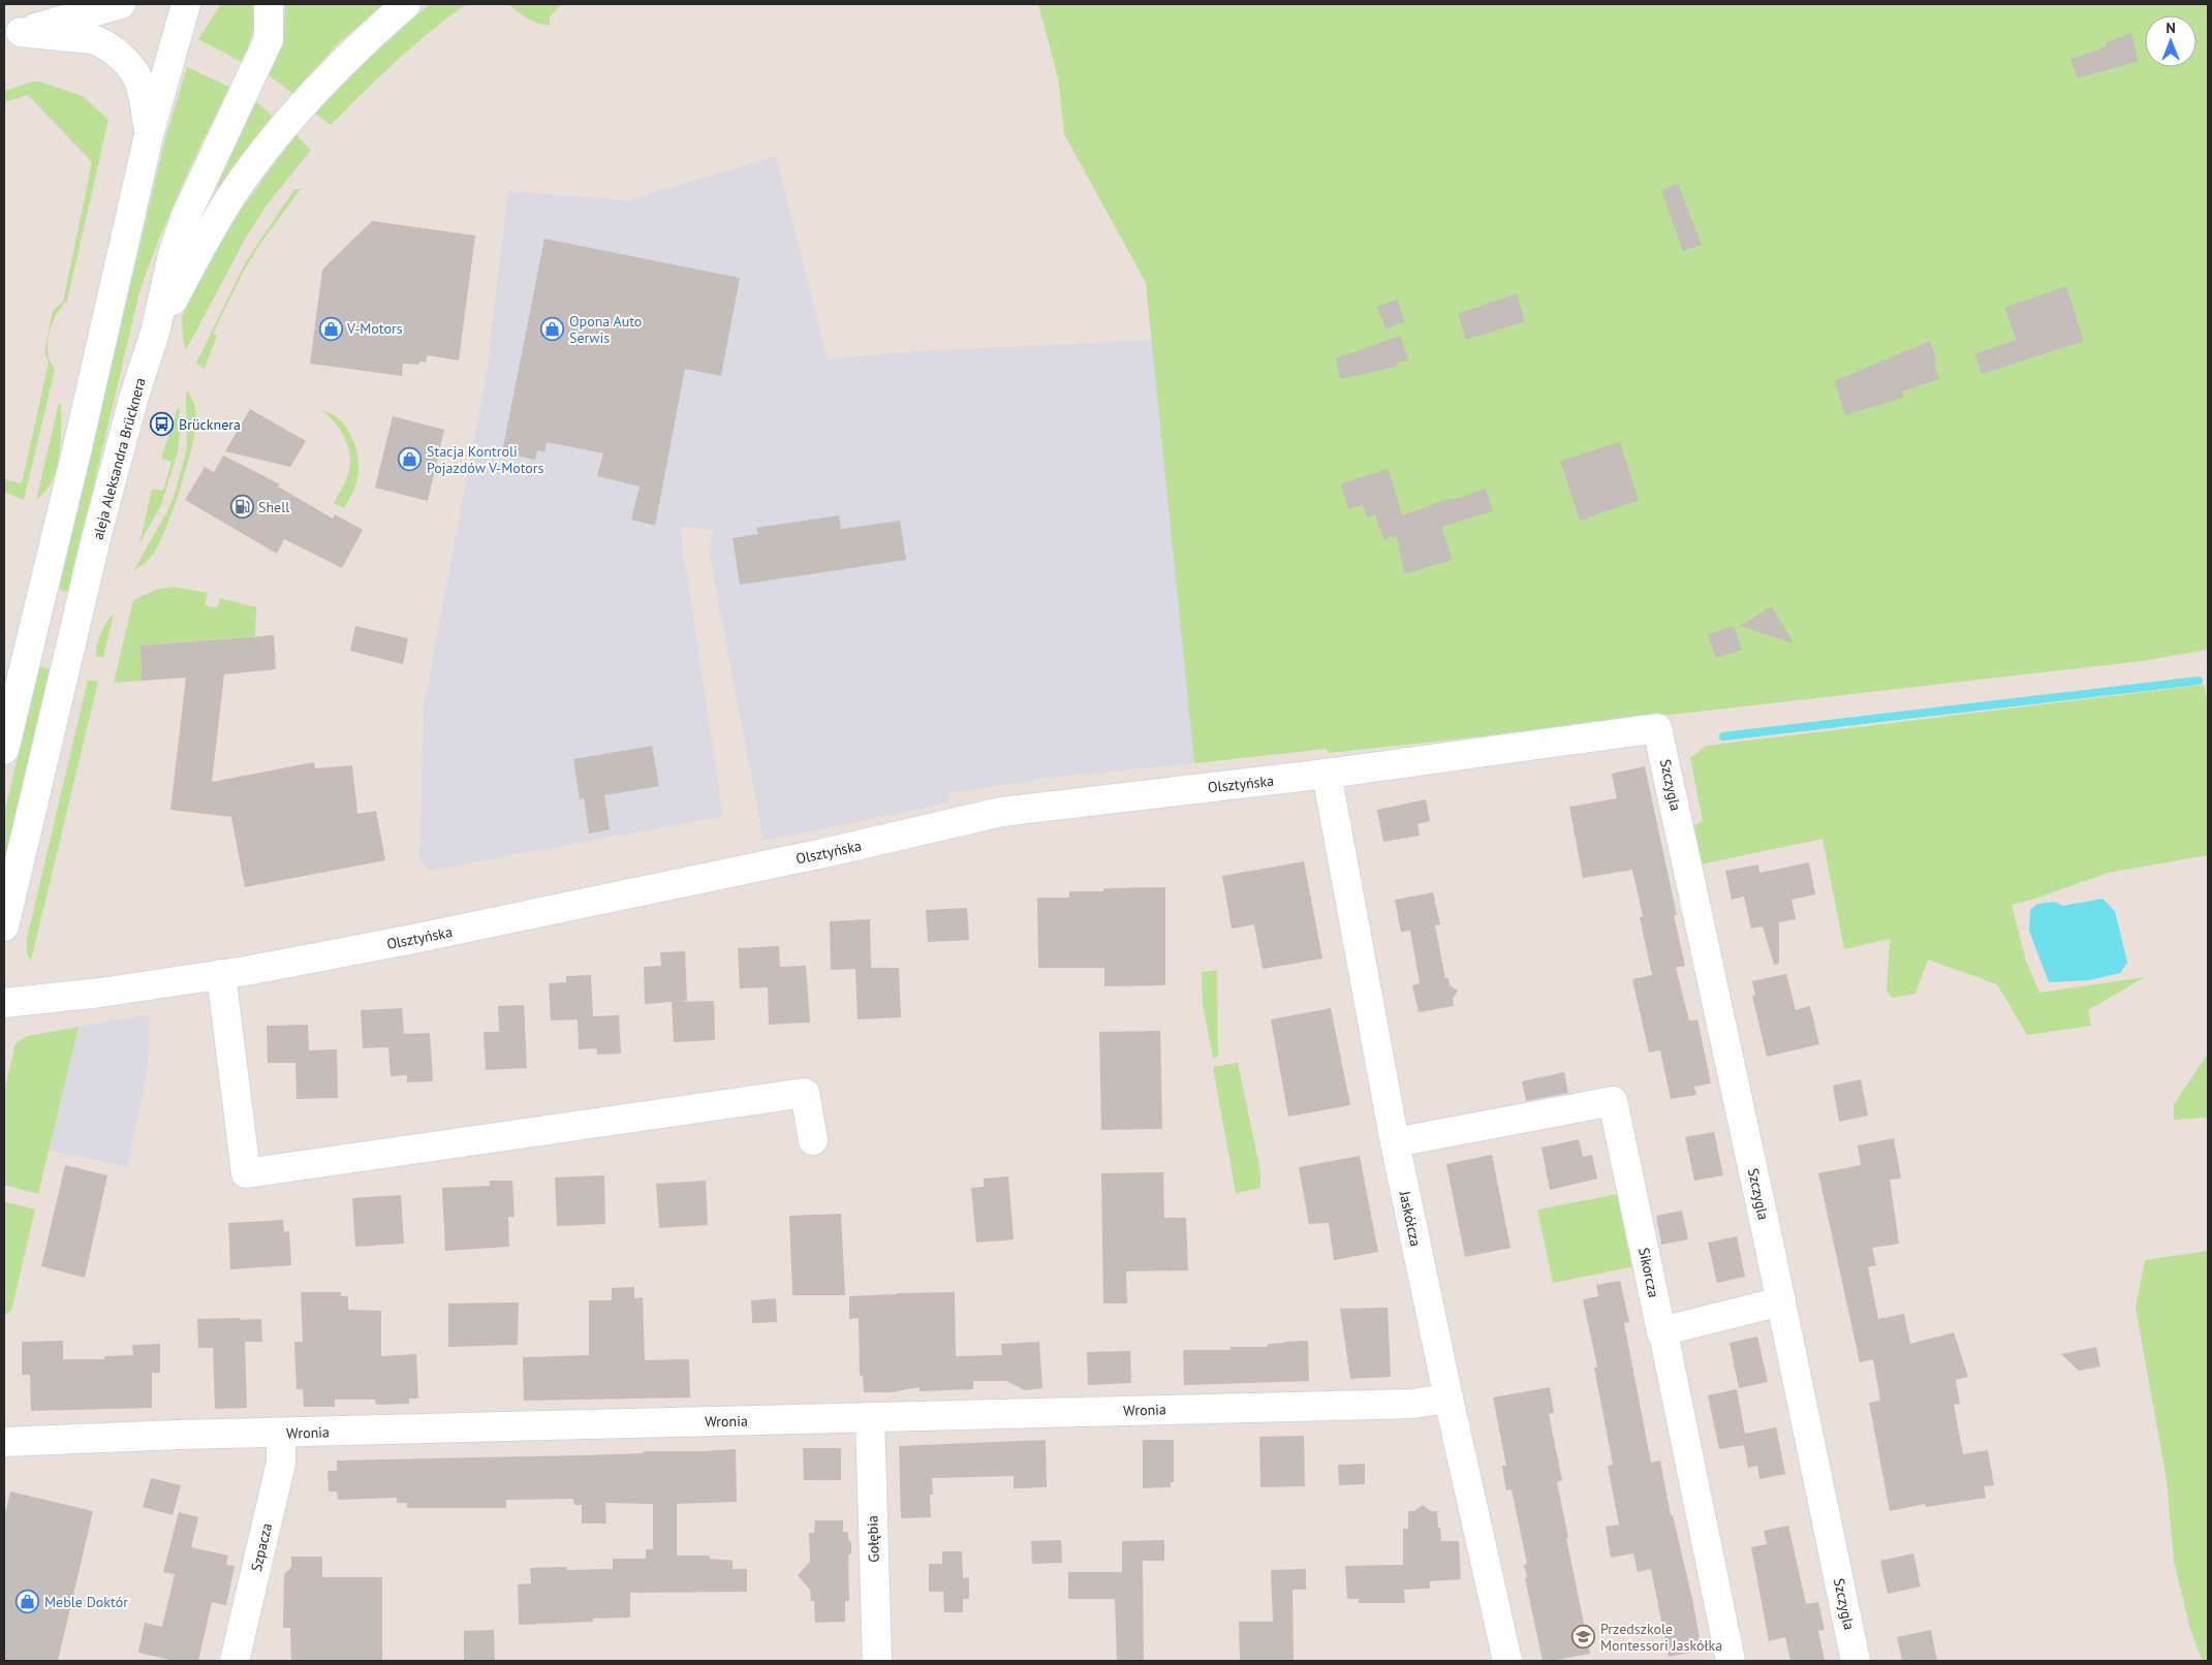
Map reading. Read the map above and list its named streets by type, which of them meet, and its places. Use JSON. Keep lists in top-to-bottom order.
{
  "streets": {
    "street": [
      "aleja Aleksandra Brücknera",
      "Olsztyńska",
      "Szczygla",
      "Jaskółcza",
      "Sikorcza",
      "Wronia",
      "Gołębia",
      "Szpacza"
    ]
  },
  "crossings": [
    ["Olsztyńska", "Szczygla"],
    ["Olsztyńska", "Jaskółcza"],
    ["Jaskółcza", "Sikorcza"],
    ["Jaskółcza", "Wronia"],
    ["Wronia", "Gołębia"],
    ["Wronia", "Szpacza"]
  ],
  "places": {
    "shop": [
      "V-Motors",
      "Opona Auto Serwis",
      "Stacja Kontroli Pojazdów V-Motors",
      "Meble Doktór"
    ],
    "bus stop": ["Brücknera"],
    "fuel station": ["Shell"],
    "school or university": ["Przedszkole Montessori Jaskółka"]
  },
  "north": "top"
}
